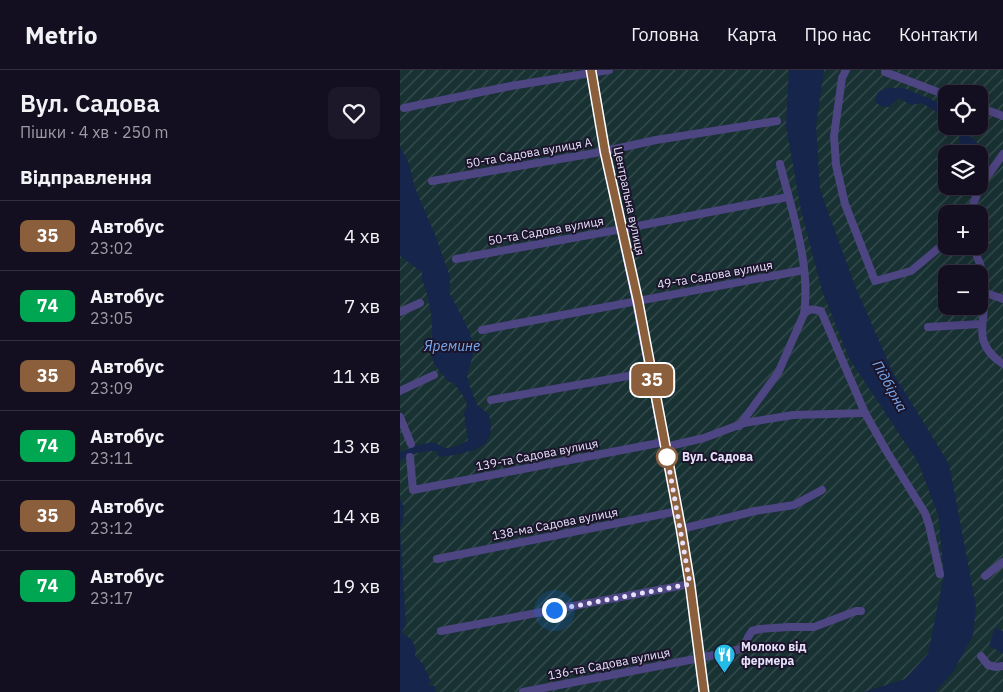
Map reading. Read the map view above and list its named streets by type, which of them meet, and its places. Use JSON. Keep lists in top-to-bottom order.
{
  "streets": {
    "street": [
      "50-та Садова вулиця А",
      "Центральна вулиця",
      "50-та Садова вулиця",
      "49-та Садова вулиця",
      "139-та Садова вулиця",
      "138-ма Садова вулиця",
      "136-та Садова вулиця"
    ]
  },
  "crossings": [
    ["50-та Садова вулиця А", "Центральна вулиця"],
    ["Центральна вулиця", "50-та Садова вулиця"],
    ["Центральна вулиця", "49-та Садова вулиця"],
    ["Центральна вулиця", "139-та Садова вулиця"],
    ["Центральна вулиця", "138-ма Садова вулиця"],
    ["Центральна вулиця", "136-та Садова вулиця"]
  ],
  "water": ["Яремине", "Підбірна"],
  "places": {
    "other": ["Вул. Садова"],
    "restaurant": ["Молоко від фермера"]
  },
  "lines": ["bus line 35"],
  "page": {
    "header": "Metrio",
    "nav": [
      "Головна",
      "Карта",
      "Про нас",
      "Контакти"
    ],
    "heading": [
      ["Вул. Садова", "Пішки · 4 хв · 250 m"],
      "Відправлення"
    ],
    "on_map": "35",
    "map_buttons": ["+", "−"],
    "list": [
      {
        "mark": "35",
        "name": "Автобус",
        "note": "23:02",
        "value": "4 хв"
      },
      {
        "mark": "74",
        "name": "Автобус",
        "note": "23:05",
        "value": "7 хв"
      },
      {
        "mark": "35",
        "name": "Автобус",
        "note": "23:09",
        "value": "11 хв"
      },
      {
        "mark": "74",
        "name": "Автобус",
        "note": "23:11",
        "value": "13 хв"
      },
      {
        "mark": "35",
        "name": "Автобус",
        "note": "23:12",
        "value": "14 хв"
      },
      {
        "mark": "74",
        "name": "Автобус",
        "note": "23:17",
        "value": "19 хв"
      }
    ]
  }
}
